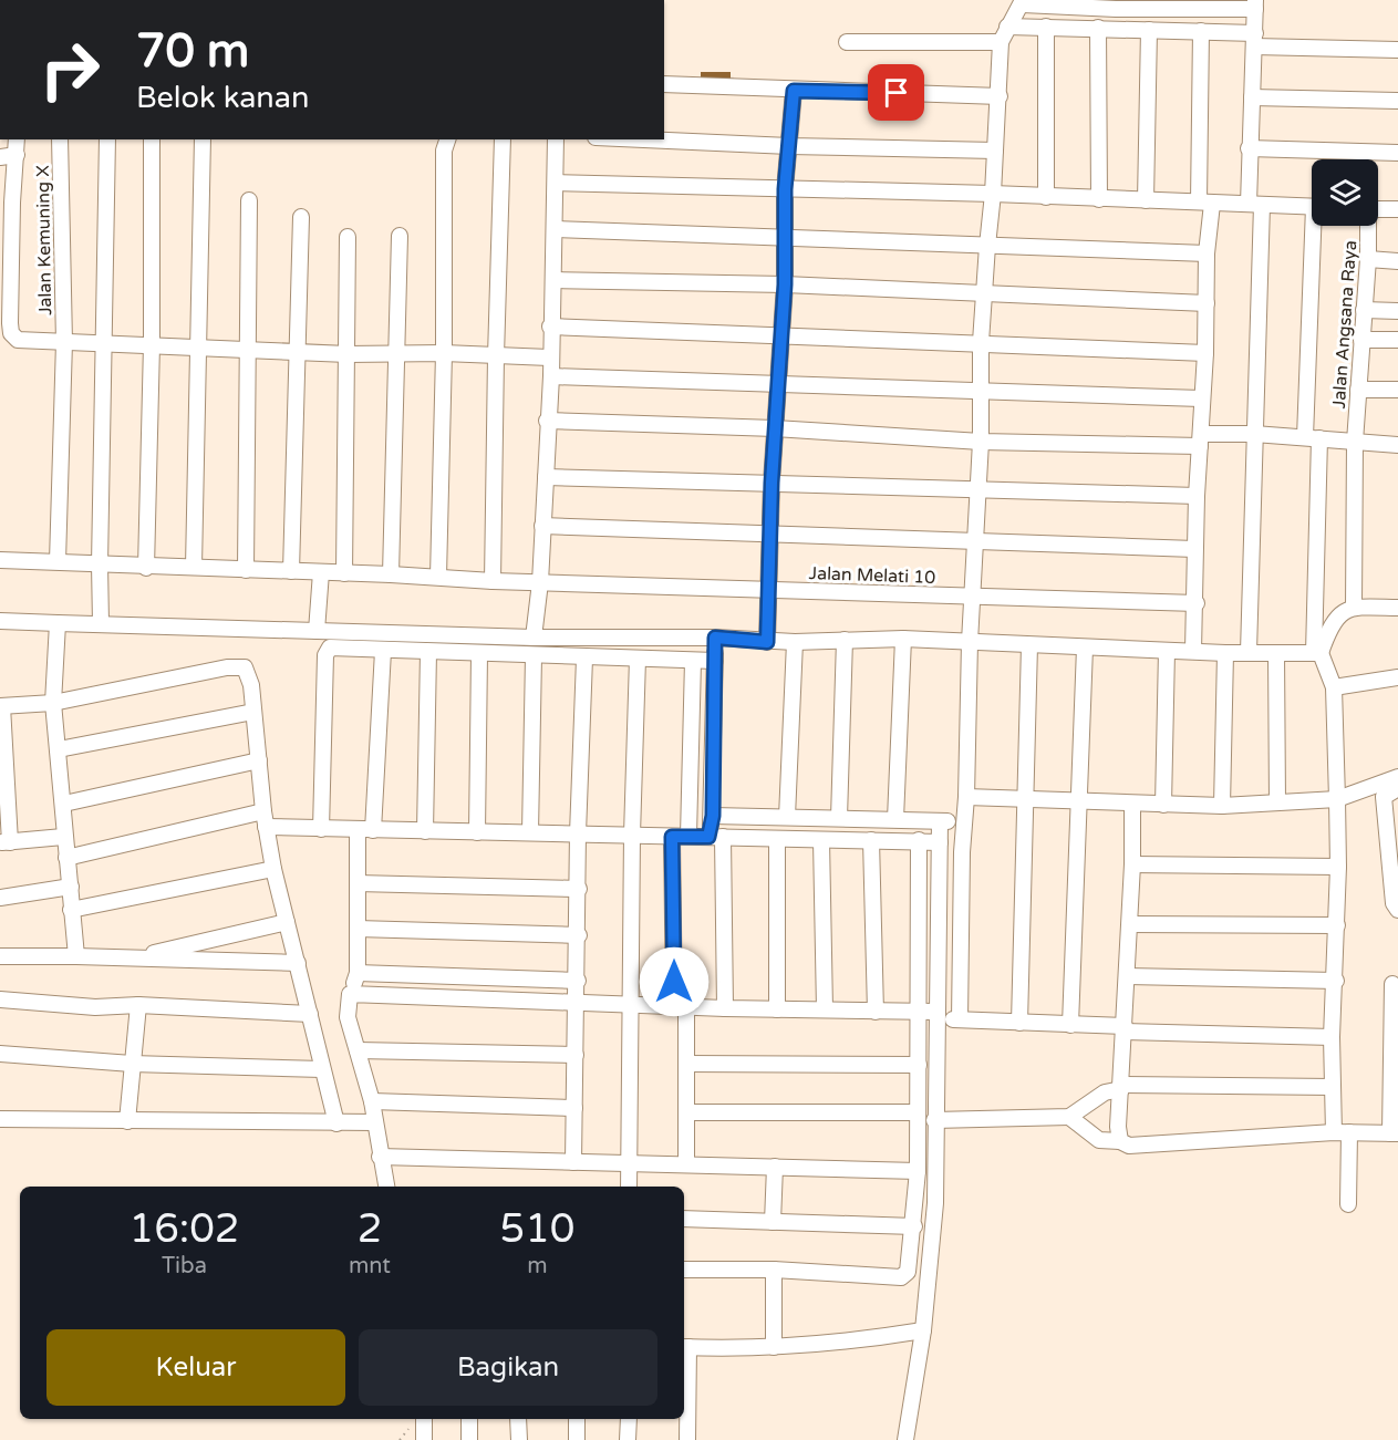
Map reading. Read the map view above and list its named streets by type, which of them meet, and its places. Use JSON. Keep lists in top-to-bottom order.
{
  "streets": {
    "street": ["Jalan Kemuning X", "Jalan Angsana Raya", "Jalan Melati 10"]
  },
  "crossings": [
    ["Jalan Kemuning X", "Jalan Melati 10"]
  ],
  "page": {
    "turn": ["70 m", "Belok kanan"],
    "eta": [
      "16:02",
      "Tiba",
      "2",
      "mnt",
      "510",
      "m"
    ],
    "buttons": ["Keluar", "Bagikan"]
  }
}
